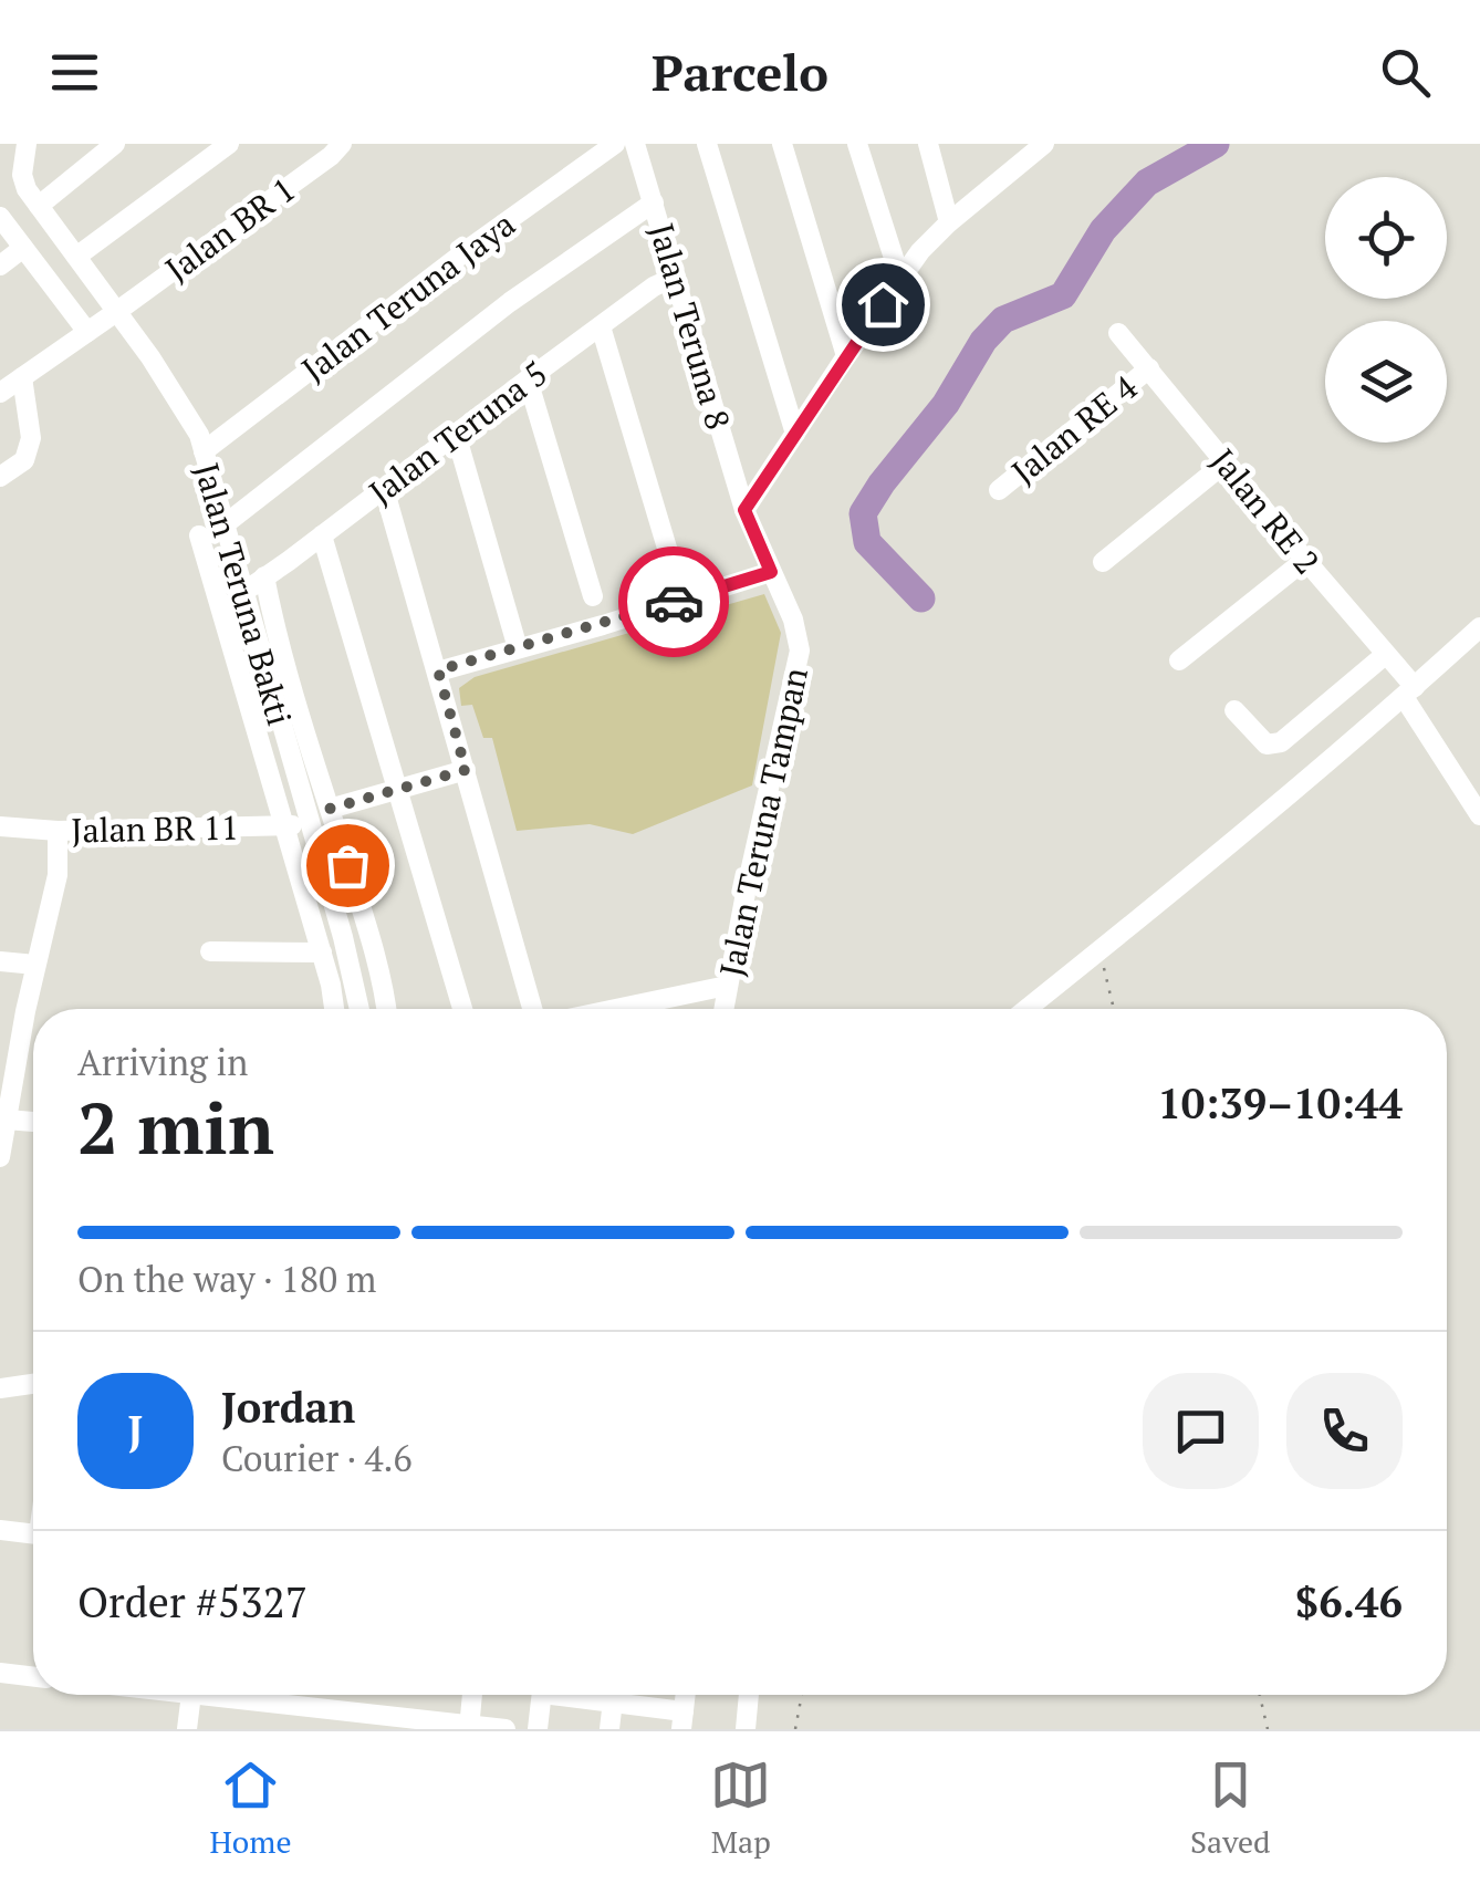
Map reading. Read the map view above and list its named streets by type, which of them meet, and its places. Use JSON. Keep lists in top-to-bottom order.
{
  "streets": {
    "street": [
      "Jalan BR 1",
      "Jalan Teruna Jaya",
      "Jalan Teruna 8",
      "Jalan RE 4",
      "Jalan Teruna 5",
      "Jalan RE 2",
      "Jalan Teruna Bakti",
      "Jalan Teruna Tampan",
      "Jalan BR 11"
    ]
  },
  "crossings": [
    ["Jalan BR 1", "Jalan Teruna Bakti"],
    ["Jalan Teruna Jaya", "Jalan Teruna Bakti"],
    ["Jalan Teruna 8", "Jalan Teruna 5"],
    ["Jalan Teruna 8", "Jalan Teruna Tampan"],
    ["Jalan RE 4", "Jalan RE 2"],
    ["Jalan Teruna 5", "Jalan Teruna Bakti"],
    ["Jalan Teruna Bakti", "Jalan BR 11"]
  ],
  "page": {
    "header": "Parcelo",
    "heading": ["2 min", "Arriving in", "10:39–10:44"],
    "panel": [
      "Jordan",
      "Courier · 4.6",
      "Order #5327",
      "$6.46"
    ],
    "bar": "On the way · 180 m",
    "round": "J",
    "tabs": ["Home", "Map", "Saved"]
  }
}
